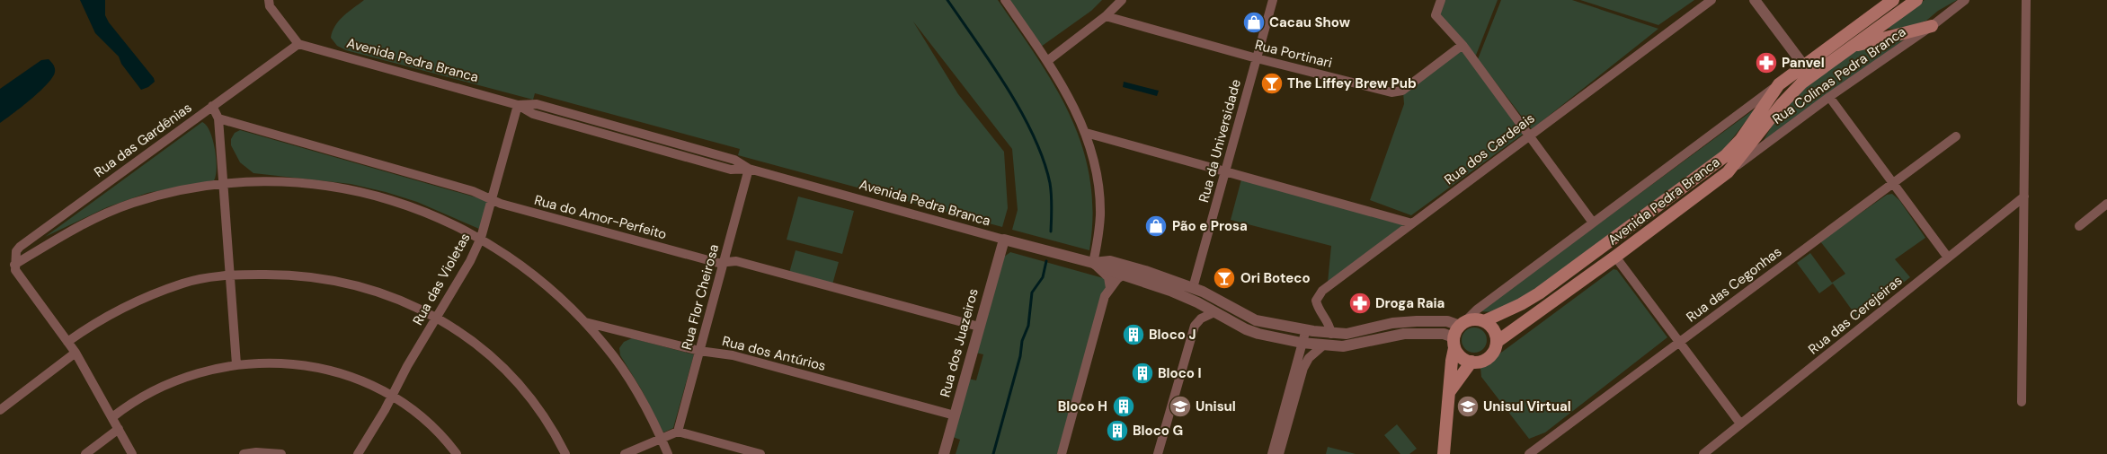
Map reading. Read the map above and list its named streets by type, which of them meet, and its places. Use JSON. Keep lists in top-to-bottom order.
{
  "streets": {
    "main road": ["Avenida Pedra Branca"],
    "street": [
      "Rua Portinari",
      "Rua Colinas Pedra Branca",
      "Rua das Gardênias",
      "Rua da Universidade",
      "Rua dos Cardeais",
      "Rua do Amor-Perfeito",
      "Rua das Violetas",
      "Rua das Cegonhas",
      "Rua Flor Cheirosa",
      "Rua das Cerejeiras",
      "Rua dos Juazeiros",
      "Rua dos Antúrios"
    ]
  },
  "crossings": [
    ["Rua Portinari", "Rua da Universidade"],
    ["Avenida Pedra Branca", "Rua Colinas Pedra Branca"],
    ["Avenida Pedra Branca", "Rua das Gardênias"],
    ["Avenida Pedra Branca", "Rua da Universidade"],
    ["Avenida Pedra Branca", "Rua dos Cardeais"],
    ["Avenida Pedra Branca", "Rua das Violetas"],
    ["Avenida Pedra Branca", "Rua Flor Cheirosa"],
    ["Avenida Pedra Branca", "Rua dos Juazeiros"],
    ["Rua do Amor-Perfeito", "Rua das Violetas"],
    ["Rua do Amor-Perfeito", "Rua Flor Cheirosa"],
    ["Rua do Amor-Perfeito", "Rua dos Juazeiros"],
    ["Rua Flor Cheirosa", "Rua dos Antúrios"],
    ["Rua dos Juazeiros", "Rua dos Antúrios"]
  ],
  "places": {
    "shop": ["Cacau Show", "Pão e Prosa"],
    "pharmacy": ["Panvel", "Droga Raia"],
    "bar": ["The Liffey Brew Pub", "Ori Boteco"],
    "building": [
      "Bloco J",
      "Bloco I",
      "Bloco H",
      "Bloco G"
    ],
    "school or university": ["Unisul", "Unisul Virtual"]
  }
}
